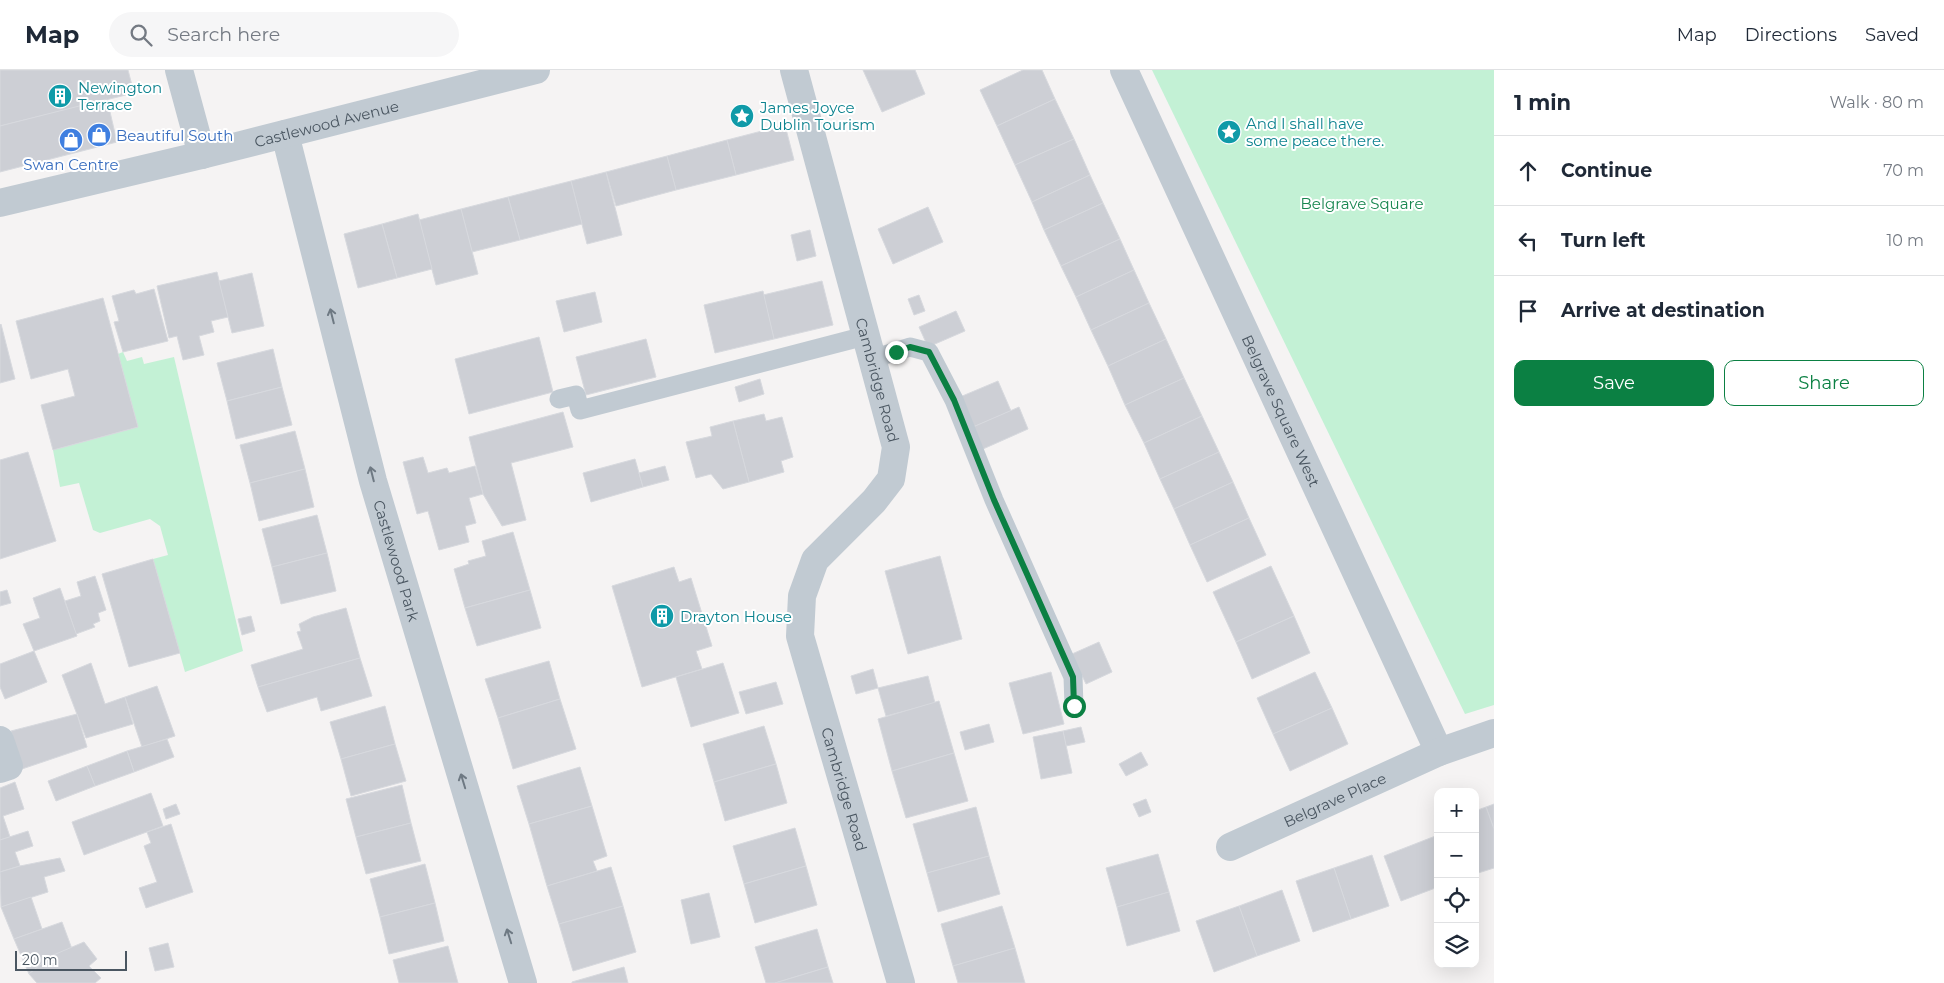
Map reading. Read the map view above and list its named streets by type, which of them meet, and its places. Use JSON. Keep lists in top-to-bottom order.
{
  "streets": {
    "street": [
      "Castlewood Avenue",
      "Cambridge Road",
      "Belgrave Square West",
      "Castlewood Park",
      "Belgrave Place"
    ]
  },
  "crossings": [
    ["Castlewood Avenue", "Castlewood Park"],
    ["Belgrave Square West", "Belgrave Place"]
  ],
  "one_way": ["Castlewood Park"],
  "parks": ["Belgrave Square"],
  "places": {
    "building": ["Newington Terrace", "Drayton House"],
    "place": ["James Joyce Dublin Tourism", "And I shall have some peace there."],
    "shop": ["Beautiful South", "Swan Centre"]
  },
  "scale_bar": "20 m",
  "page": {
    "header": "Map",
    "search": "Search here",
    "nav": ["Map", "Directions", "Saved"],
    "heading": ["1 min", "Walk · 80 m"],
    "list": [
      ["Continue", "70 m"],
      ["Turn left", "10 m"],
      "Arrive at destination"
    ],
    "buttons": ["Save", "Share"],
    "map_buttons": ["+", "−"],
    "scale": "20 m"
  }
}
